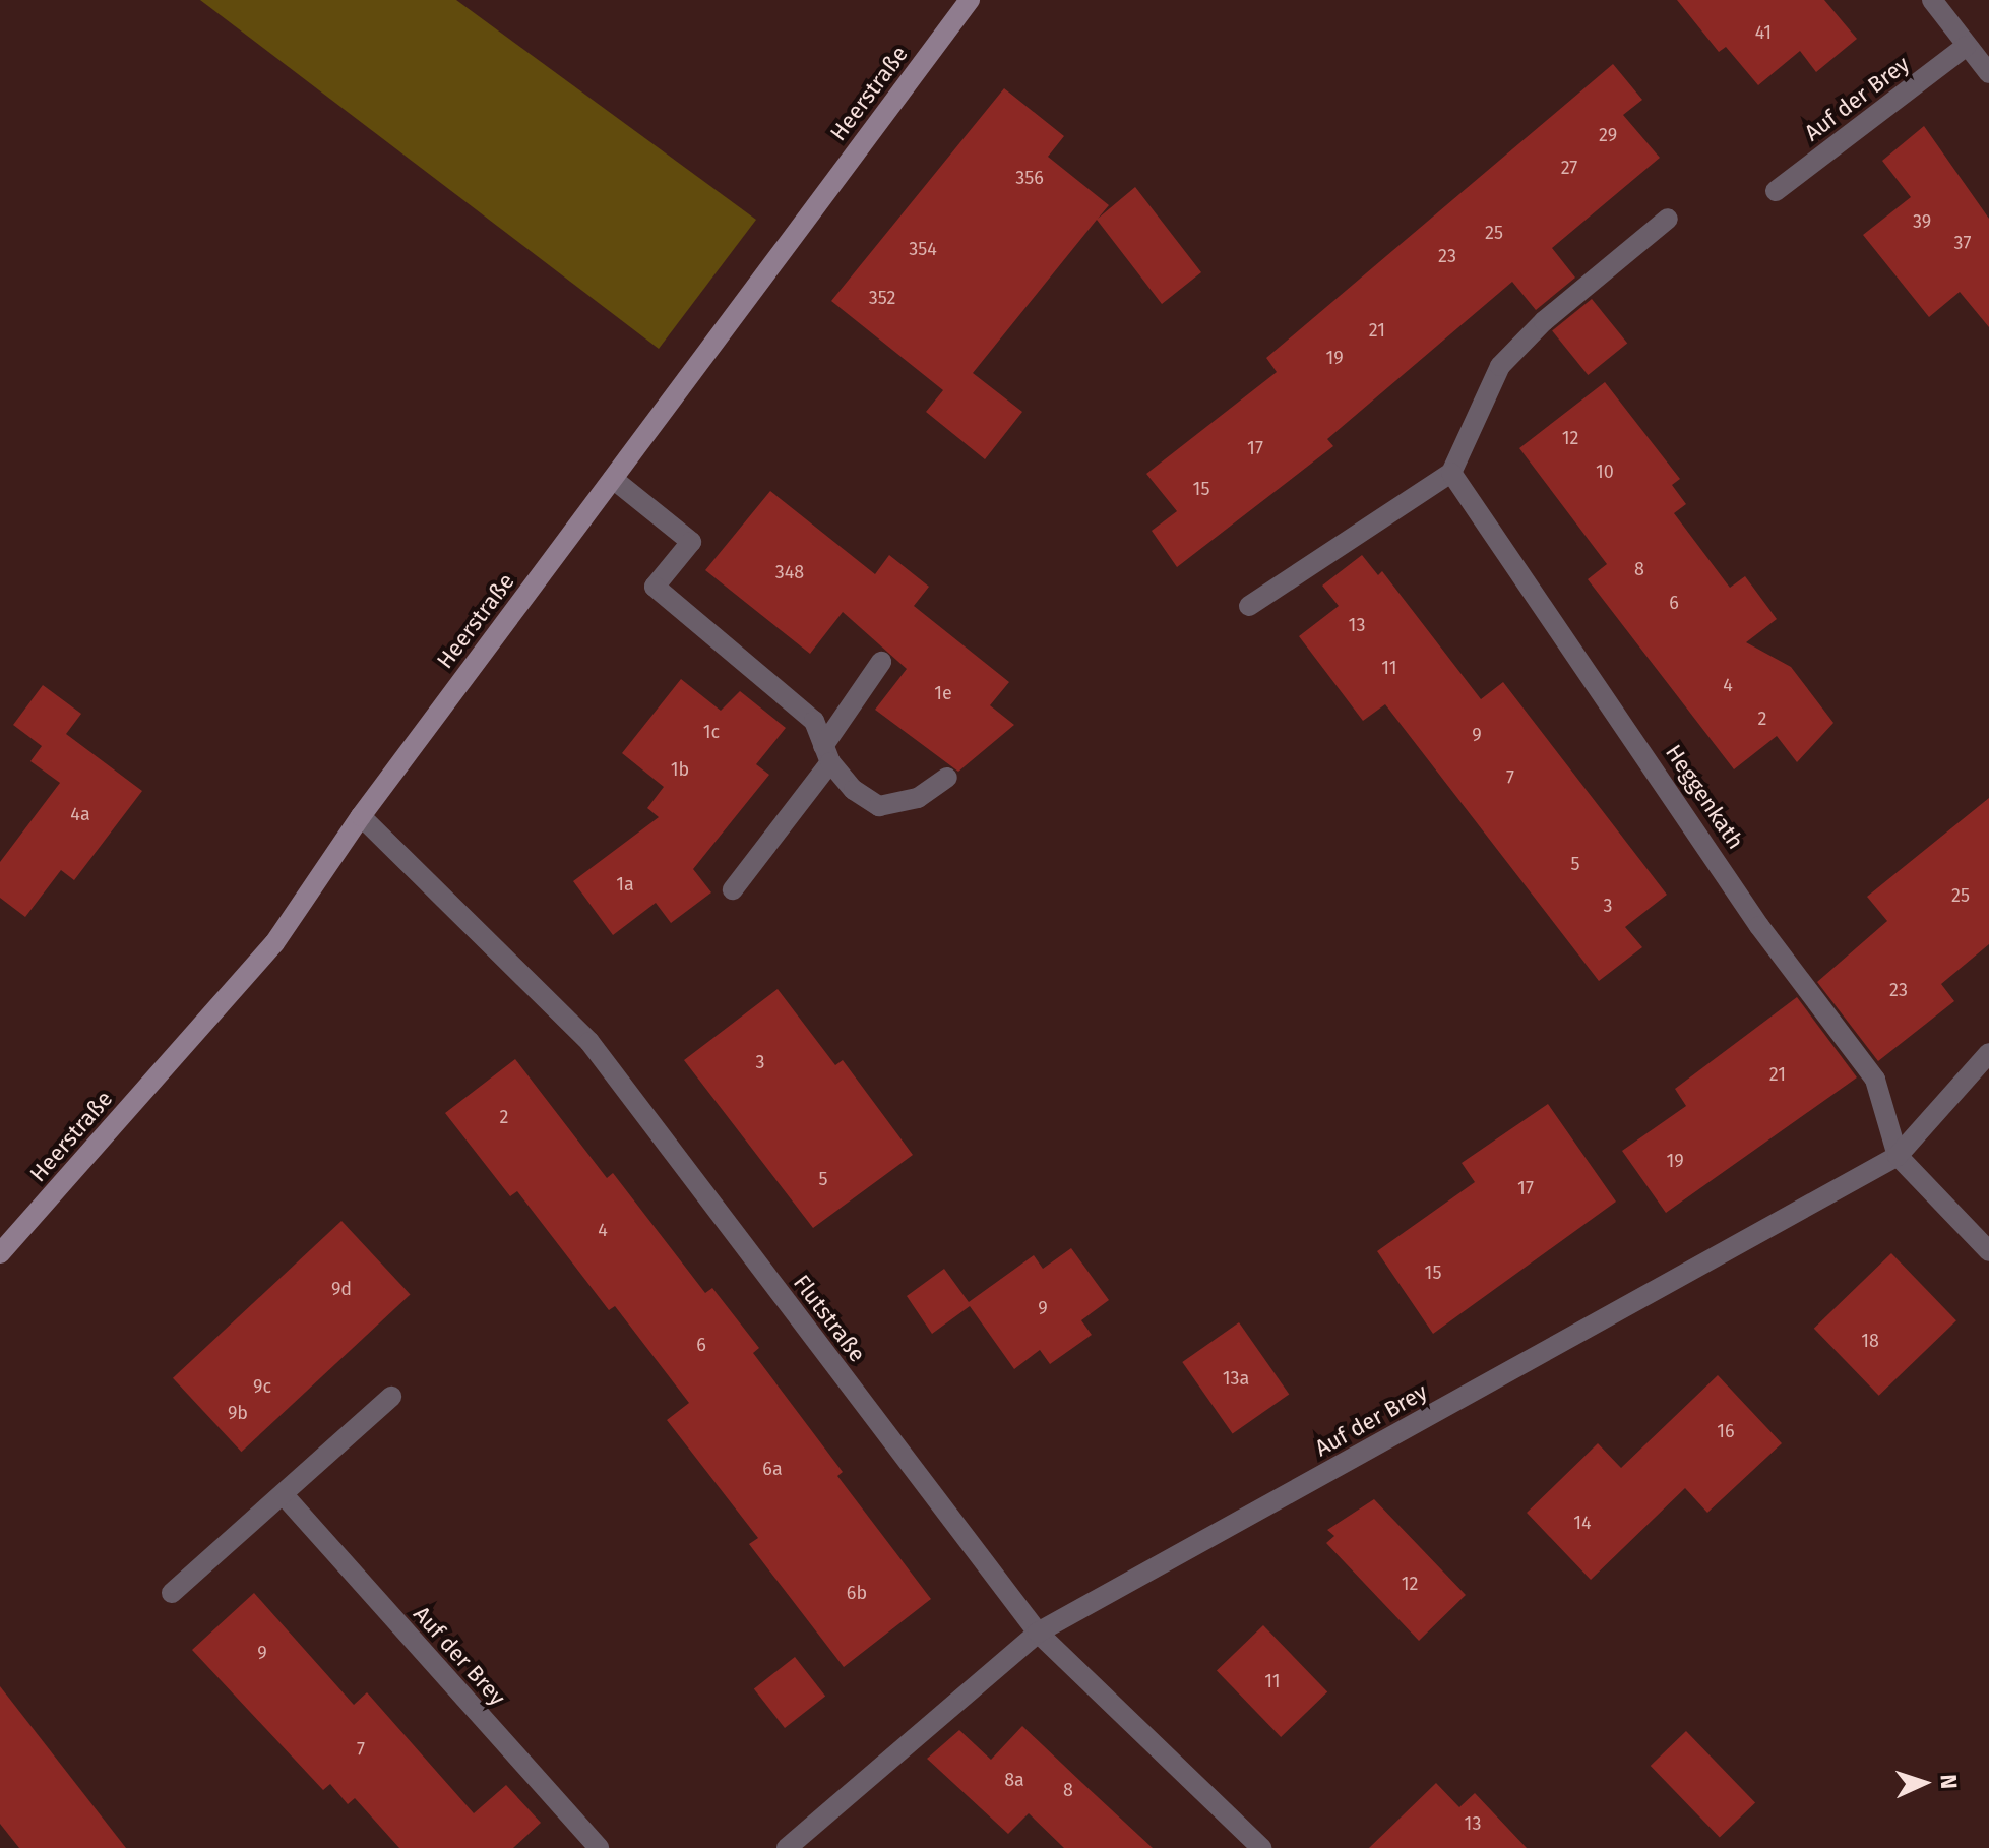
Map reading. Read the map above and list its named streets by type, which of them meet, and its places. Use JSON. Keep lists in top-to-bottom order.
{
  "streets": {
    "main road": ["Heerstraße"],
    "street": ["Auf der Brey", "Heggenkath", "Flutstraße"]
  },
  "crossings": [
    ["Heerstraße", "Flutstraße"],
    ["Auf der Brey", "Heggenkath"],
    ["Auf der Brey", "Flutstraße"]
  ],
  "house_numbers": [
    "41",
    "29",
    "27",
    "356",
    "39",
    "25",
    "37",
    "354",
    "23",
    "352",
    "21",
    "19",
    "12",
    "17",
    "10",
    "15",
    "8",
    "348",
    "6",
    "13",
    "11",
    "4",
    "1e",
    "2",
    "1c",
    "9",
    "1b",
    "7",
    "4a",
    "5",
    "1a",
    "25",
    "3",
    "23",
    "3",
    "21",
    "2",
    "19",
    "5",
    "17",
    "4",
    "15",
    "9d",
    "9",
    "18",
    "6",
    "13a",
    "9c",
    "9b",
    "16",
    "6a",
    "14",
    "12",
    "6b",
    "9",
    "11",
    "7",
    "8a",
    "8",
    "13"
  ],
  "north": "right"
}
